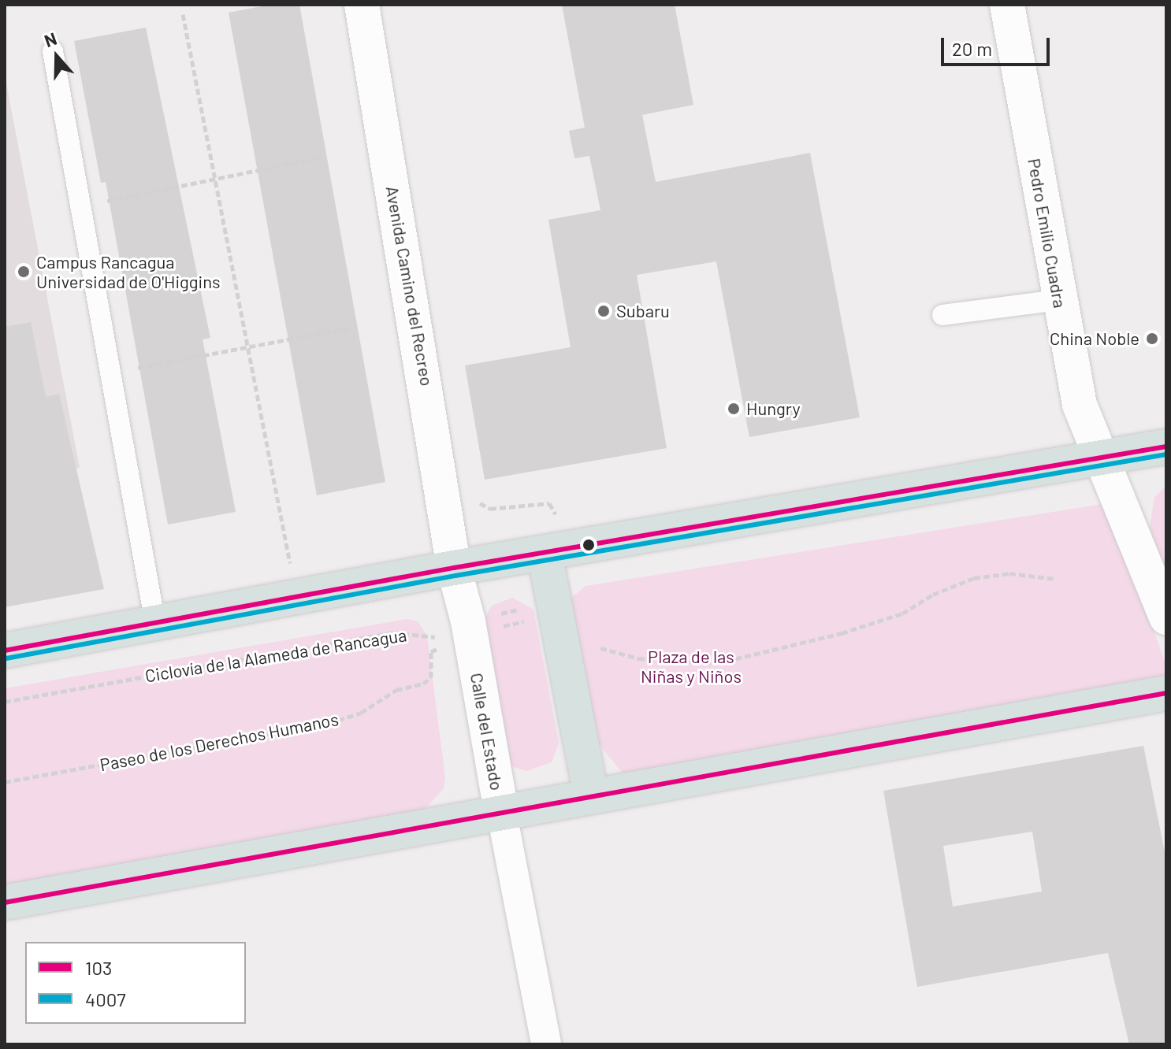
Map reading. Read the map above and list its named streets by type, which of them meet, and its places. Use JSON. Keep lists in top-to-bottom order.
{
  "streets": {
    "street": ["Pedro Emilio Cuadra", "Avenida Camino del Recreo", "Calle del Estado"],
    "path": ["Ciclovía de la Alameda de Rancagua", "Paseo de los Derechos Humanos"]
  },
  "crossings": [
    ["Avenida Camino del Recreo", "Calle del Estado"],
    ["Ciclovía de la Alameda de Rancagua", "Calle del Estado"],
    ["Ciclovía de la Alameda de Rancagua", "Paseo de los Derechos Humanos"],
    ["Calle del Estado", "Paseo de los Derechos Humanos"]
  ],
  "parks": ["Plaza de las Niñas y Niños"],
  "places": [
    "Campus Rancagua Universidad de O'Higgins",
    "Subaru",
    "China Noble",
    "Hungry"
  ],
  "lines": ["transit line 103", "transit line 4007"],
  "legend": ["103", "4007"],
  "scale_bar": "20 m",
  "north": "top"
}
